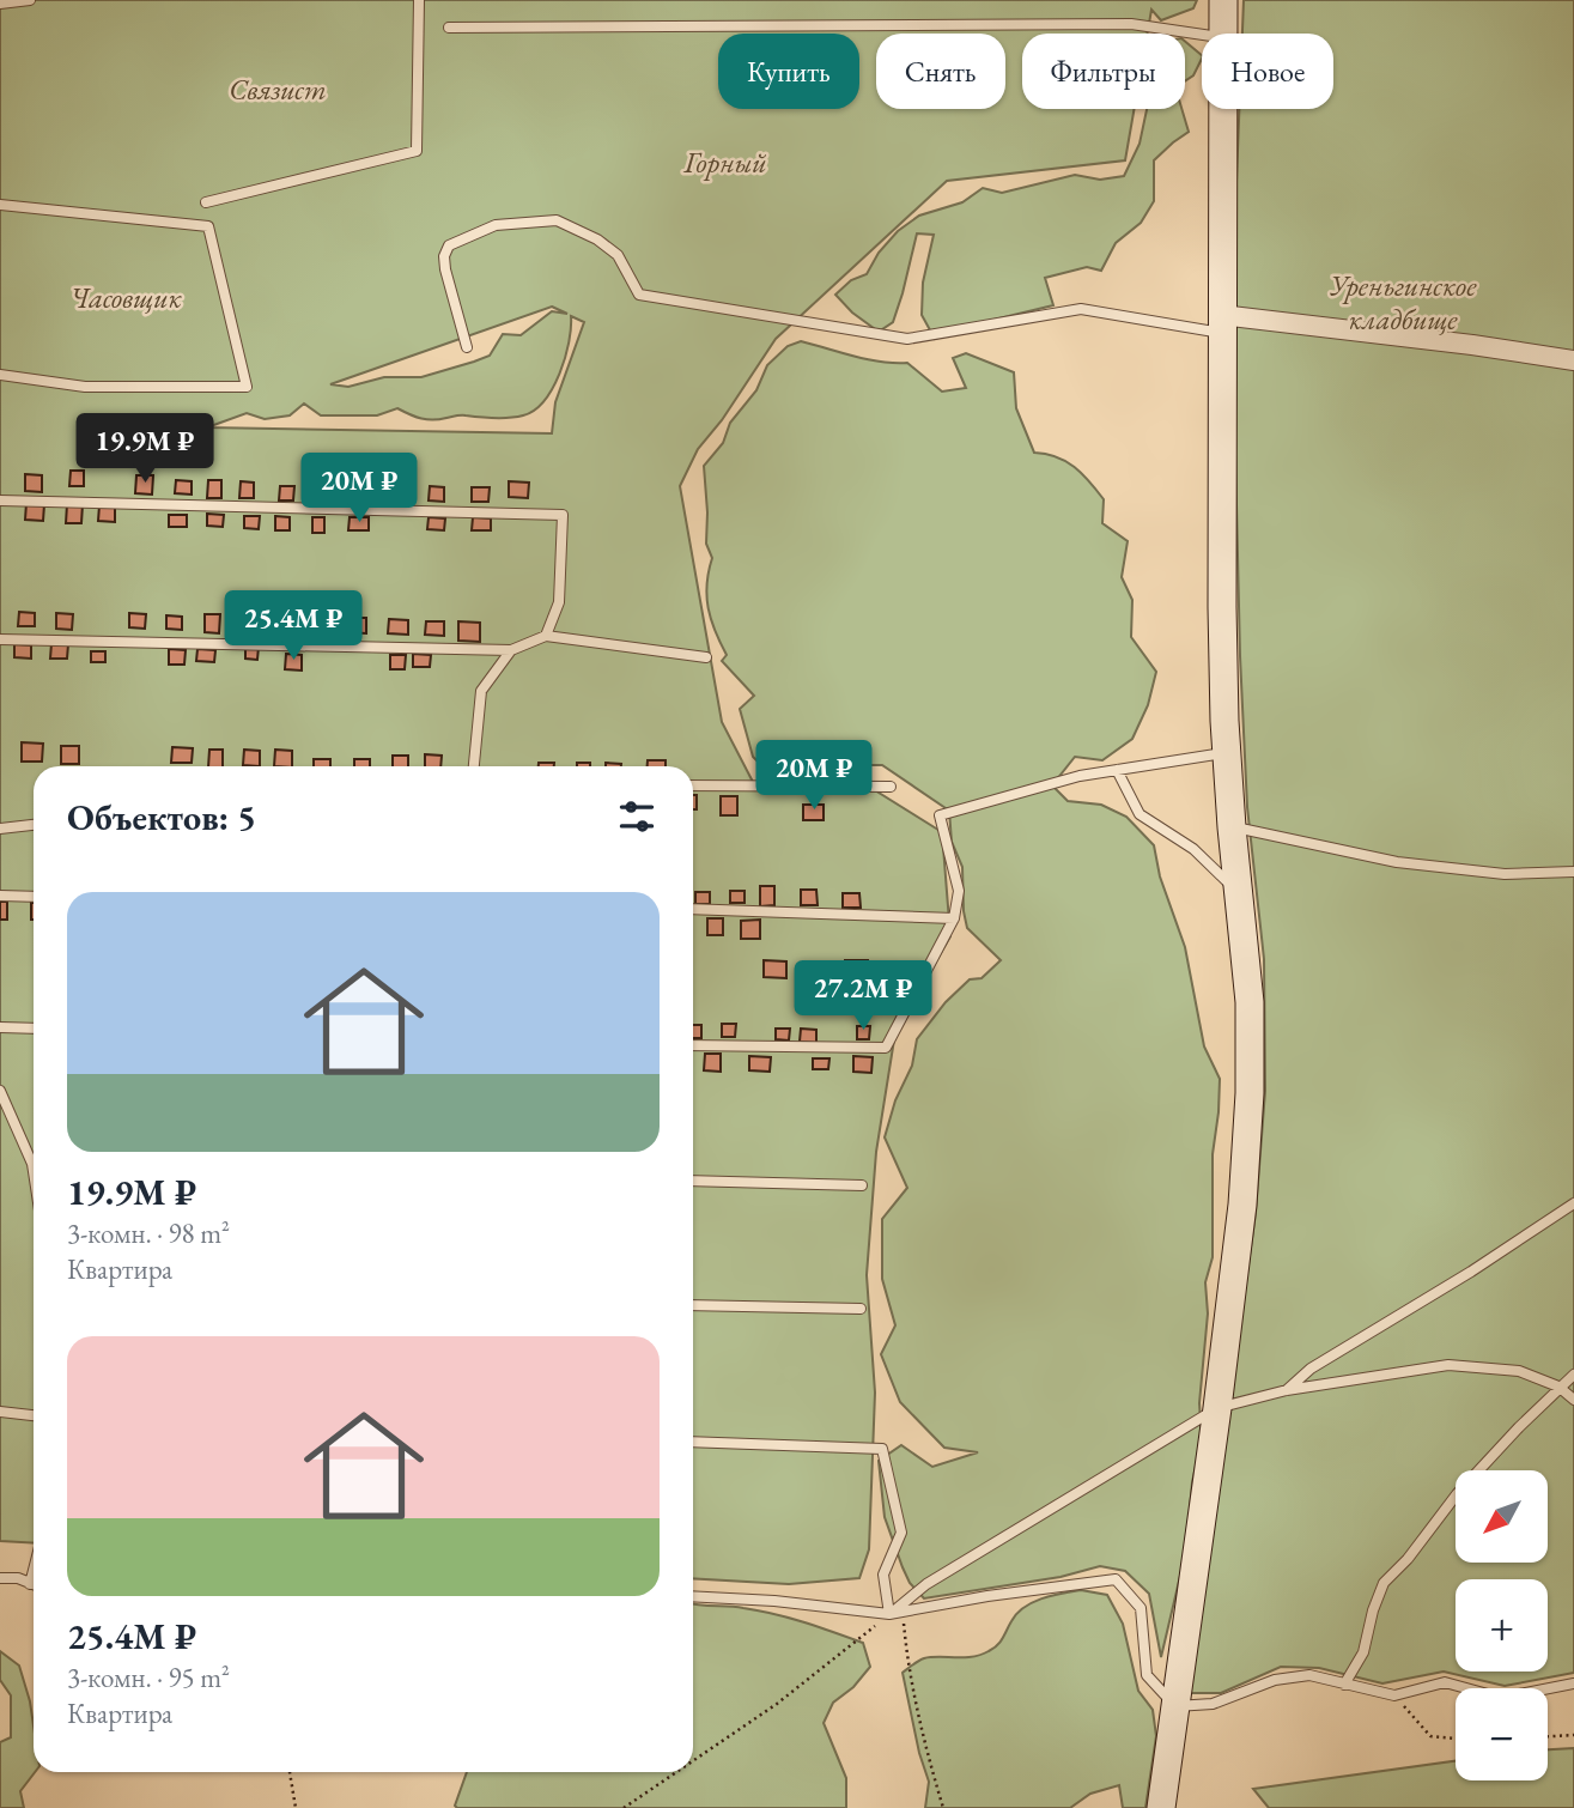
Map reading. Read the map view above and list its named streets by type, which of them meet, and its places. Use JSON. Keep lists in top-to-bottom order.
{
  "parks": [
    "Связист",
    "Горный",
    "Уреньгинское кладбище",
    "Часовщик"
  ],
  "north": "bottom left",
  "page": {
    "chip": [
      "Купить",
      "Снять",
      "Фильтры",
      "Новое"
    ],
    "price": [
      "19.9M ₽",
      "20M ₽",
      "25.4M ₽",
      "20M ₽",
      "27.2M ₽"
    ],
    "heading": "Объектов: 5",
    "list": [
      {
        "name": "19.9M ₽",
        "note": "3-комн. · 98 m² · Квартира"
      },
      {
        "name": "25.4M ₽",
        "note": "3-комн. · 95 m² · Квартира"
      }
    ],
    "map_buttons": ["+", "−"]
  }
}
